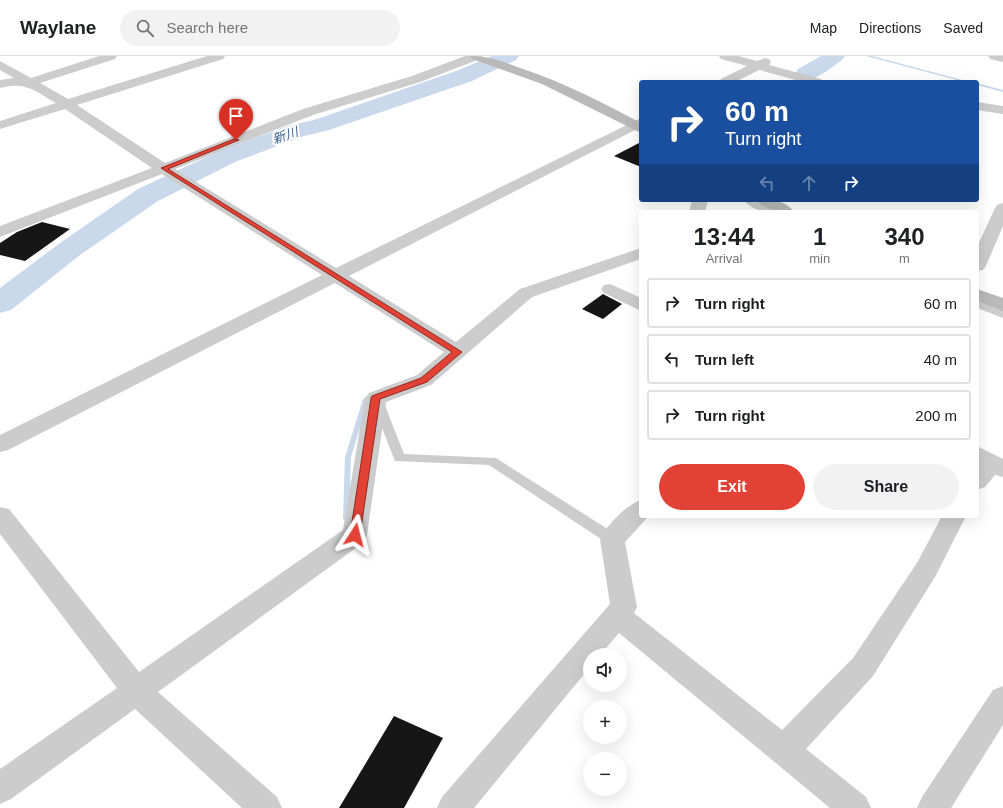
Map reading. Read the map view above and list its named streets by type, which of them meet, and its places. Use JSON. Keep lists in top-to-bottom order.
{
  "water": ["新川"],
  "page": {
    "header": "Waylane",
    "search": "Search here",
    "nav": ["Map", "Directions", "Saved"],
    "turn": ["60 m", "Turn right"],
    "eta": [
      "13:44",
      "Arrival",
      "1",
      "min",
      "340",
      "m"
    ],
    "list": [
      {
        "name": "Turn right",
        "value": "60 m"
      },
      {
        "name": "Turn left",
        "value": "40 m"
      },
      {
        "name": "Turn right",
        "value": "200 m"
      }
    ],
    "buttons": ["Exit", "Share"],
    "map_buttons": ["+", "−"]
  }
}
